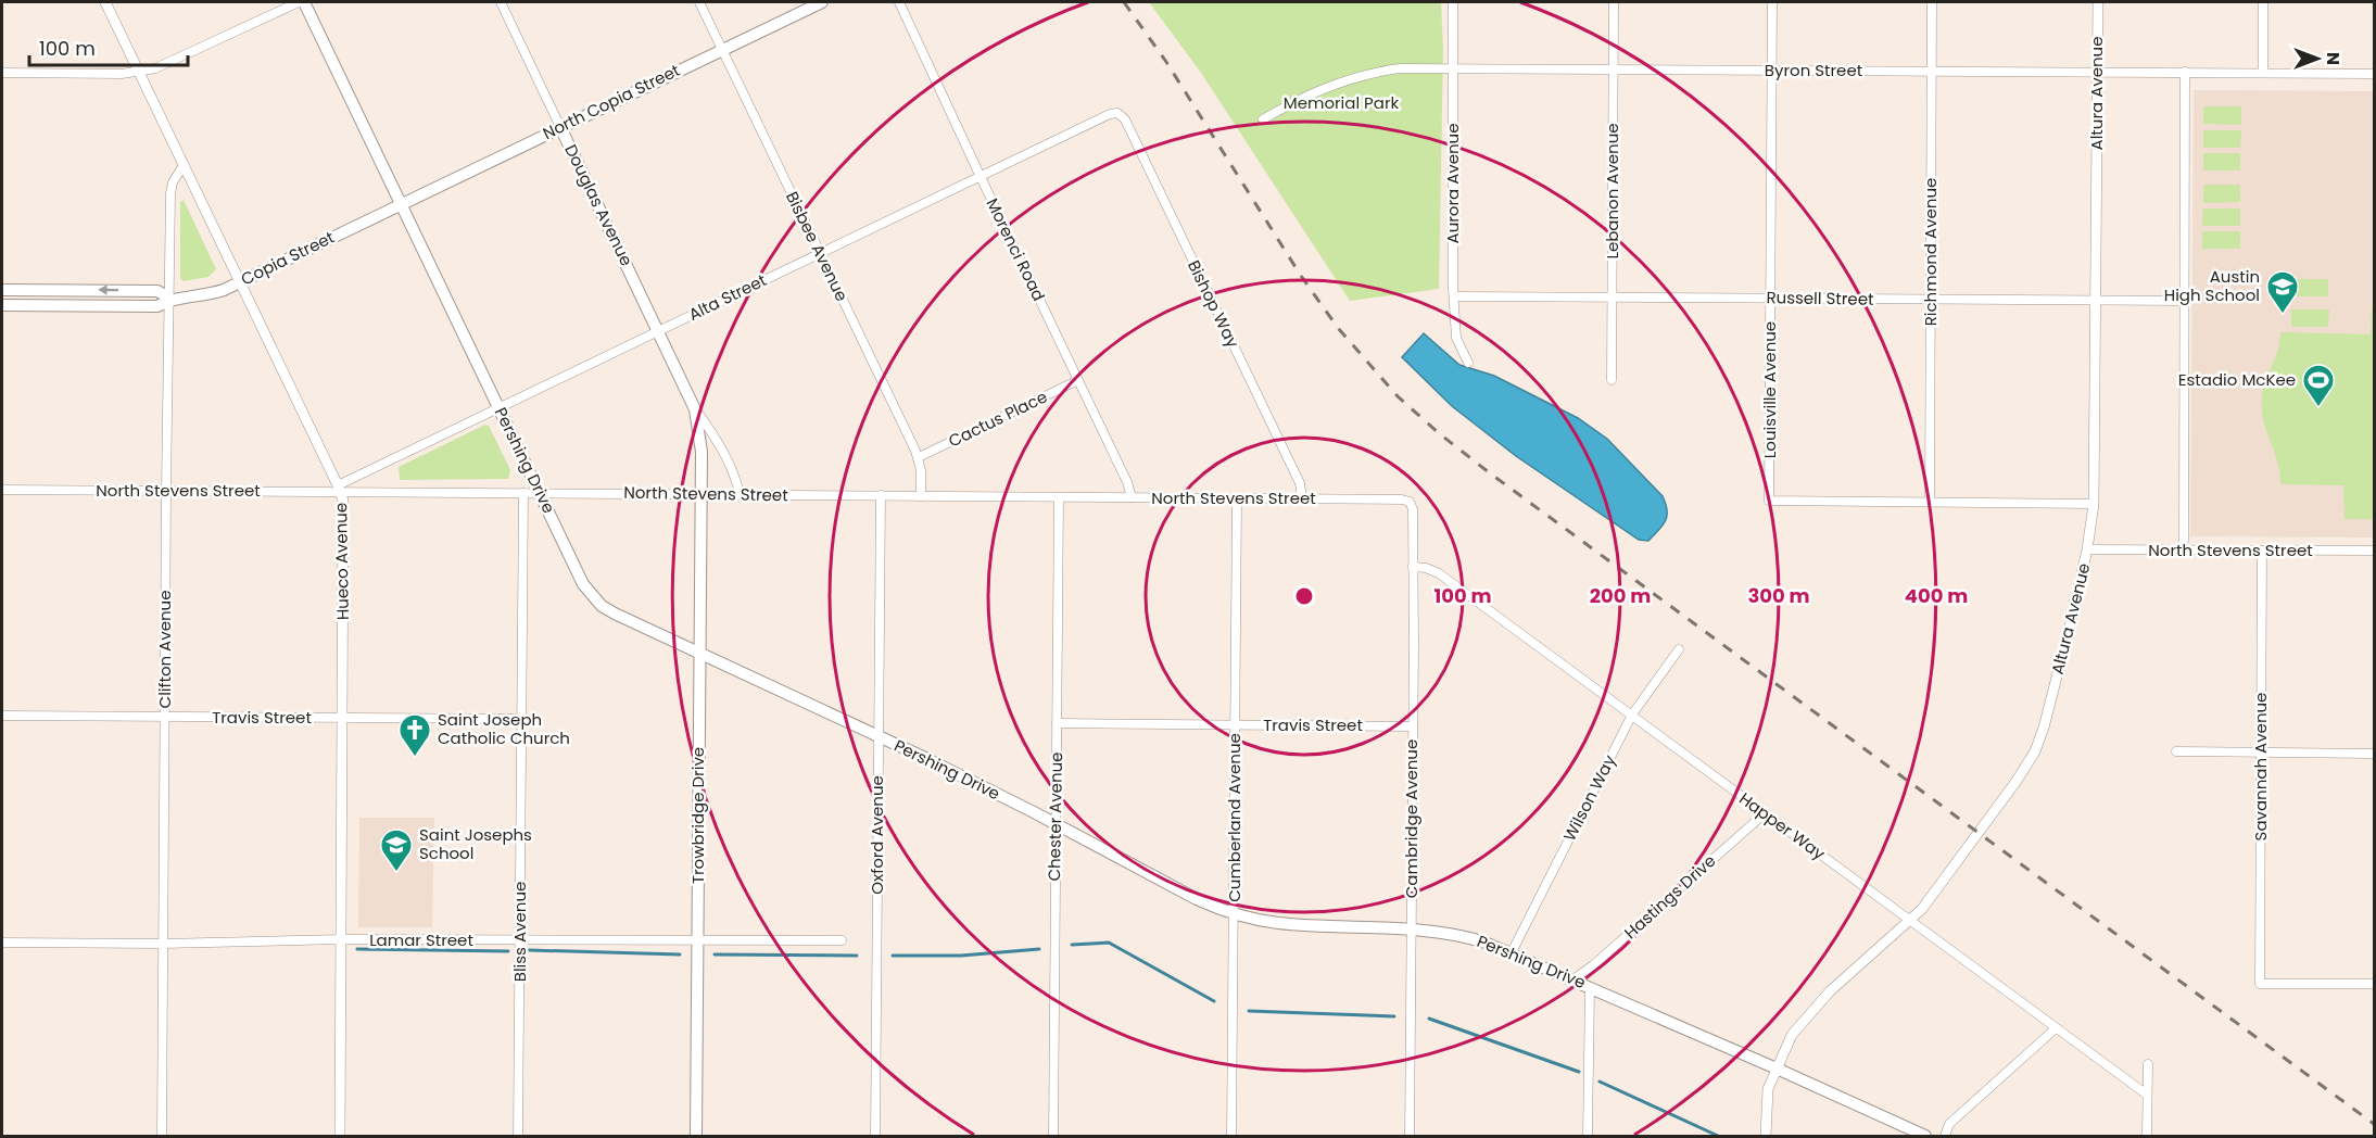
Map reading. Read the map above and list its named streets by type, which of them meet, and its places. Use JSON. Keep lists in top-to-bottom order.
{
  "streets": {
    "main road": [
      "North Copia Street",
      "Douglas Avenue",
      "Copia Street",
      "Pershing Drive",
      "Trowbridge Drive"
    ],
    "street": [
      "Byron Street",
      "Altura Avenue",
      "Aurora Avenue",
      "Lebanon Avenue",
      "Bisbee Avenue",
      "Morenci Road",
      "Richmond Avenue",
      "Alta Street",
      "Russell Street",
      "Bishop Way",
      "Louisville Avenue",
      "Cactus Place",
      "North Stevens Street",
      "Hueco Avenue",
      "Clifton Avenue",
      "Travis Street",
      "Savannah Avenue",
      "Wilson Way",
      "Chester Avenue",
      "Cumberland Avenue",
      "Cambridge Avenue",
      "Happer Way",
      "Oxford Avenue",
      "Hastings Drive",
      "Bliss Avenue",
      "Lamar Street"
    ]
  },
  "crossings": [
    ["Byron Street", "Altura Avenue"],
    ["Byron Street", "Aurora Avenue"],
    ["Byron Street", "Lebanon Avenue"],
    ["Byron Street", "Richmond Avenue"],
    ["Byron Street", "Louisville Avenue"],
    ["Altura Avenue", "Russell Street"],
    ["Altura Avenue", "Pershing Drive"],
    ["Altura Avenue", "North Stevens Street"],
    ["Altura Avenue", "Happer Way"],
    ["North Copia Street", "Douglas Avenue"],
    ["North Copia Street", "Bisbee Avenue"],
    ["North Copia Street", "Copia Street"],
    ["North Copia Street", "Pershing Drive"],
    ["Aurora Avenue", "Russell Street"],
    ["Lebanon Avenue", "Russell Street"],
    ["Douglas Avenue", "Alta Street"],
    ["Douglas Avenue", "North Stevens Street"],
    ["Douglas Avenue", "Trowbridge Drive"],
    ["Bisbee Avenue", "Alta Street"],
    ["Bisbee Avenue", "Cactus Place"],
    ["Bisbee Avenue", "North Stevens Street"],
    ["Morenci Road", "Alta Street"],
    ["Morenci Road", "Cactus Place"],
    ["Morenci Road", "North Stevens Street"],
    ["Richmond Avenue", "Russell Street"],
    ["Richmond Avenue", "Louisville Avenue"],
    ["Copia Street", "Pershing Drive"],
    ["Copia Street", "Hueco Avenue"],
    ["Copia Street", "Clifton Avenue"],
    ["Alta Street", "Bishop Way"],
    ["Alta Street", "Pershing Drive"],
    ["Alta Street", "North Stevens Street"],
    ["Alta Street", "Hueco Avenue"],
    ["Russell Street", "Louisville Avenue"],
    ["Bishop Way", "North Stevens Street"],
    ["Pershing Drive", "North Stevens Street"],
    ["Pershing Drive", "Wilson Way"],
    ["Pershing Drive", "Trowbridge Drive"],
    ["Pershing Drive", "Chester Avenue"],
    ["Pershing Drive", "Cumberland Avenue"],
    ["Pershing Drive", "Cambridge Avenue"],
    ["Pershing Drive", "Oxford Avenue"],
    ["Pershing Drive", "Hastings Drive"],
    ["North Stevens Street", "Hueco Avenue"],
    ["North Stevens Street", "Clifton Avenue"],
    ["North Stevens Street", "Savannah Avenue"],
    ["North Stevens Street", "Trowbridge Drive"],
    ["North Stevens Street", "Chester Avenue"],
    ["North Stevens Street", "Cumberland Avenue"],
    ["North Stevens Street", "Cambridge Avenue"],
    ["North Stevens Street", "Oxford Avenue"],
    ["North Stevens Street", "Bliss Avenue"],
    ["Hueco Avenue", "Clifton Avenue"],
    ["Hueco Avenue", "Travis Street"],
    ["Hueco Avenue", "Lamar Street"],
    ["Clifton Avenue", "Travis Street"],
    ["Clifton Avenue", "Lamar Street"],
    ["Travis Street", "Chester Avenue"],
    ["Travis Street", "Cumberland Avenue"],
    ["Travis Street", "Cambridge Avenue"],
    ["Travis Street", "Bliss Avenue"],
    ["Wilson Way", "Happer Way"],
    ["Trowbridge Drive", "Lamar Street"],
    ["Cambridge Avenue", "Happer Way"],
    ["Happer Way", "Hastings Drive"],
    ["Bliss Avenue", "Lamar Street"]
  ],
  "parks": ["Memorial Park"],
  "places": {
    "school or university": ["Austin High School", "Saint Josephs School"],
    "sports": ["Estadio McKee"],
    "church": ["Saint Joseph Catholic Church"]
  },
  "scale_bar": "100 m",
  "north": "right",
  "rings": [
    "100 m",
    "200 m",
    "300 m",
    "400 m"
  ]
}
